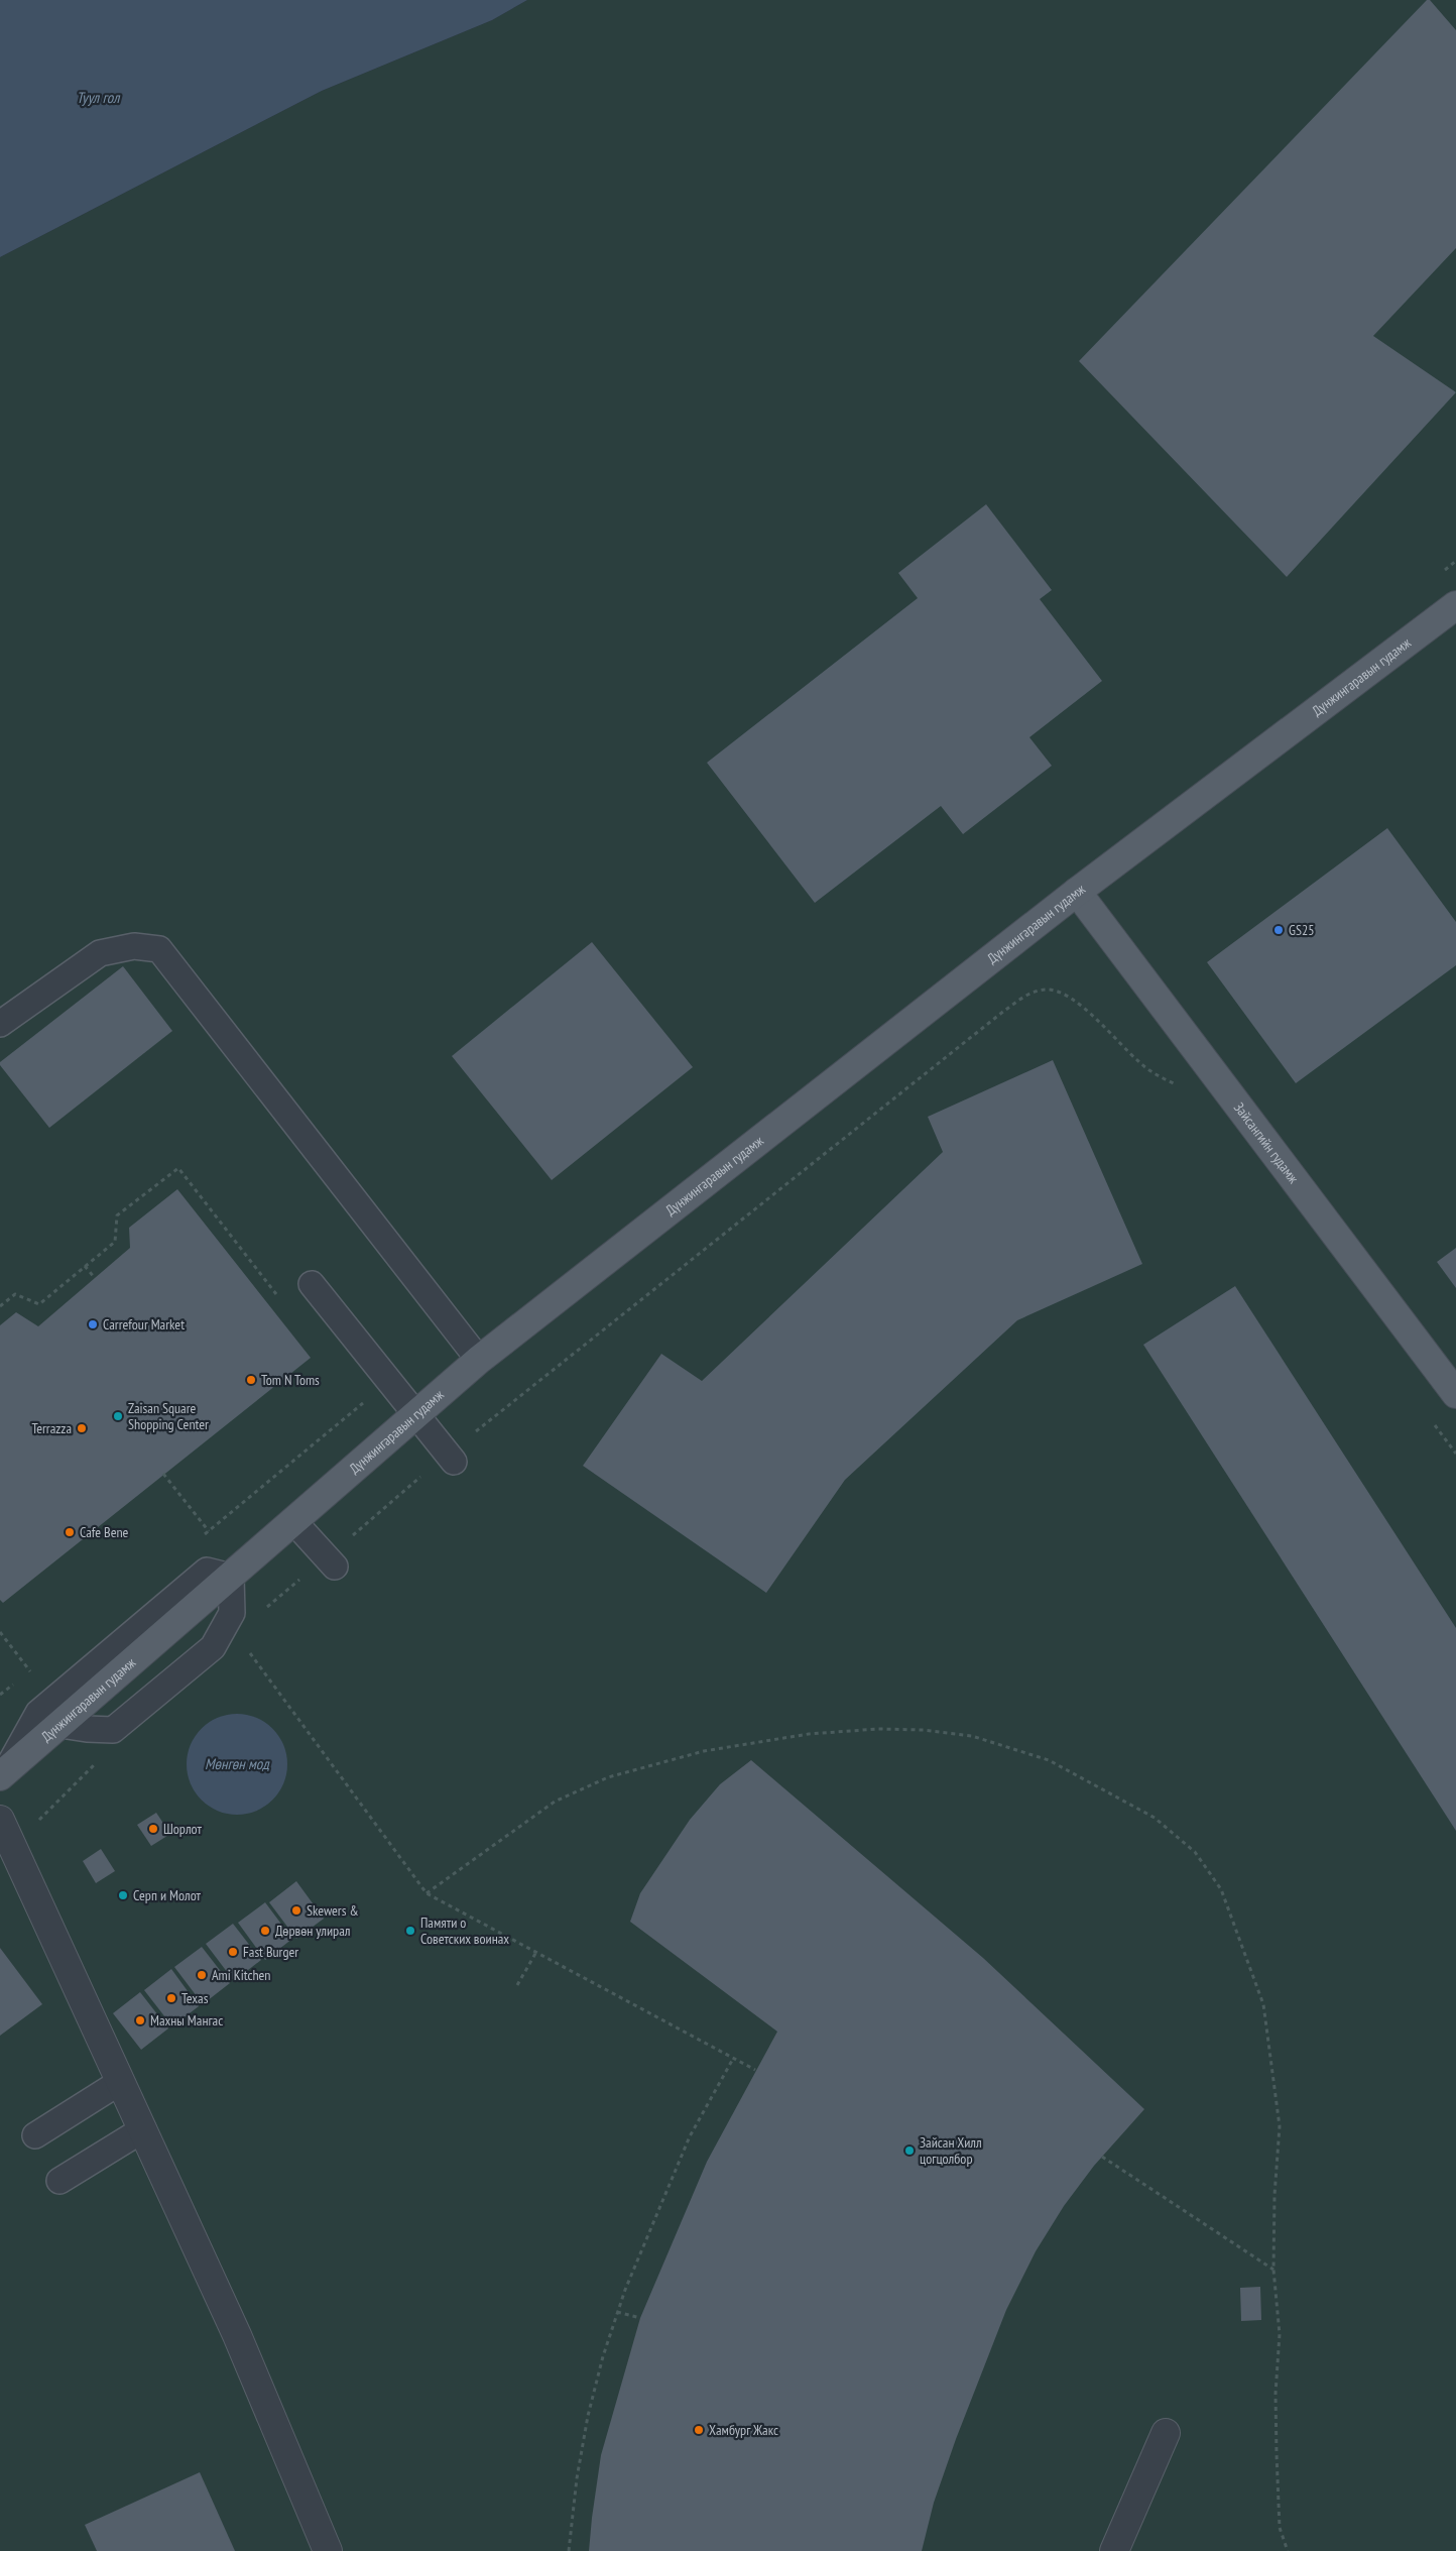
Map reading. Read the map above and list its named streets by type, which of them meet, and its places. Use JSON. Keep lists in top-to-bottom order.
{
  "streets": {
    "main road": ["Дүнжингаравын гудамж", "Зайсангийн гудамж"]
  },
  "crossings": [
    ["Дүнжингаравын гудамж", "Зайсангийн гудамж"]
  ],
  "water": ["Туул гол", "Мөнгөн мод"],
  "places": [
    "GS25",
    "Carrefour Market",
    "Tom N Toms",
    "Zaisan Square Shopping Center",
    "Terrazza",
    "Cafe Bene",
    "Шорлот",
    "Серп и Молот",
    "Skewers &",
    "Дөрвөн улирал",
    "Памяти о Советских воинах",
    "Fast Burger",
    "Ami Kitchen",
    "Texas",
    "Махны Мангас",
    "Зайсан Хилл цогцолбор",
    "Хамбург Жакс"
  ]
}
